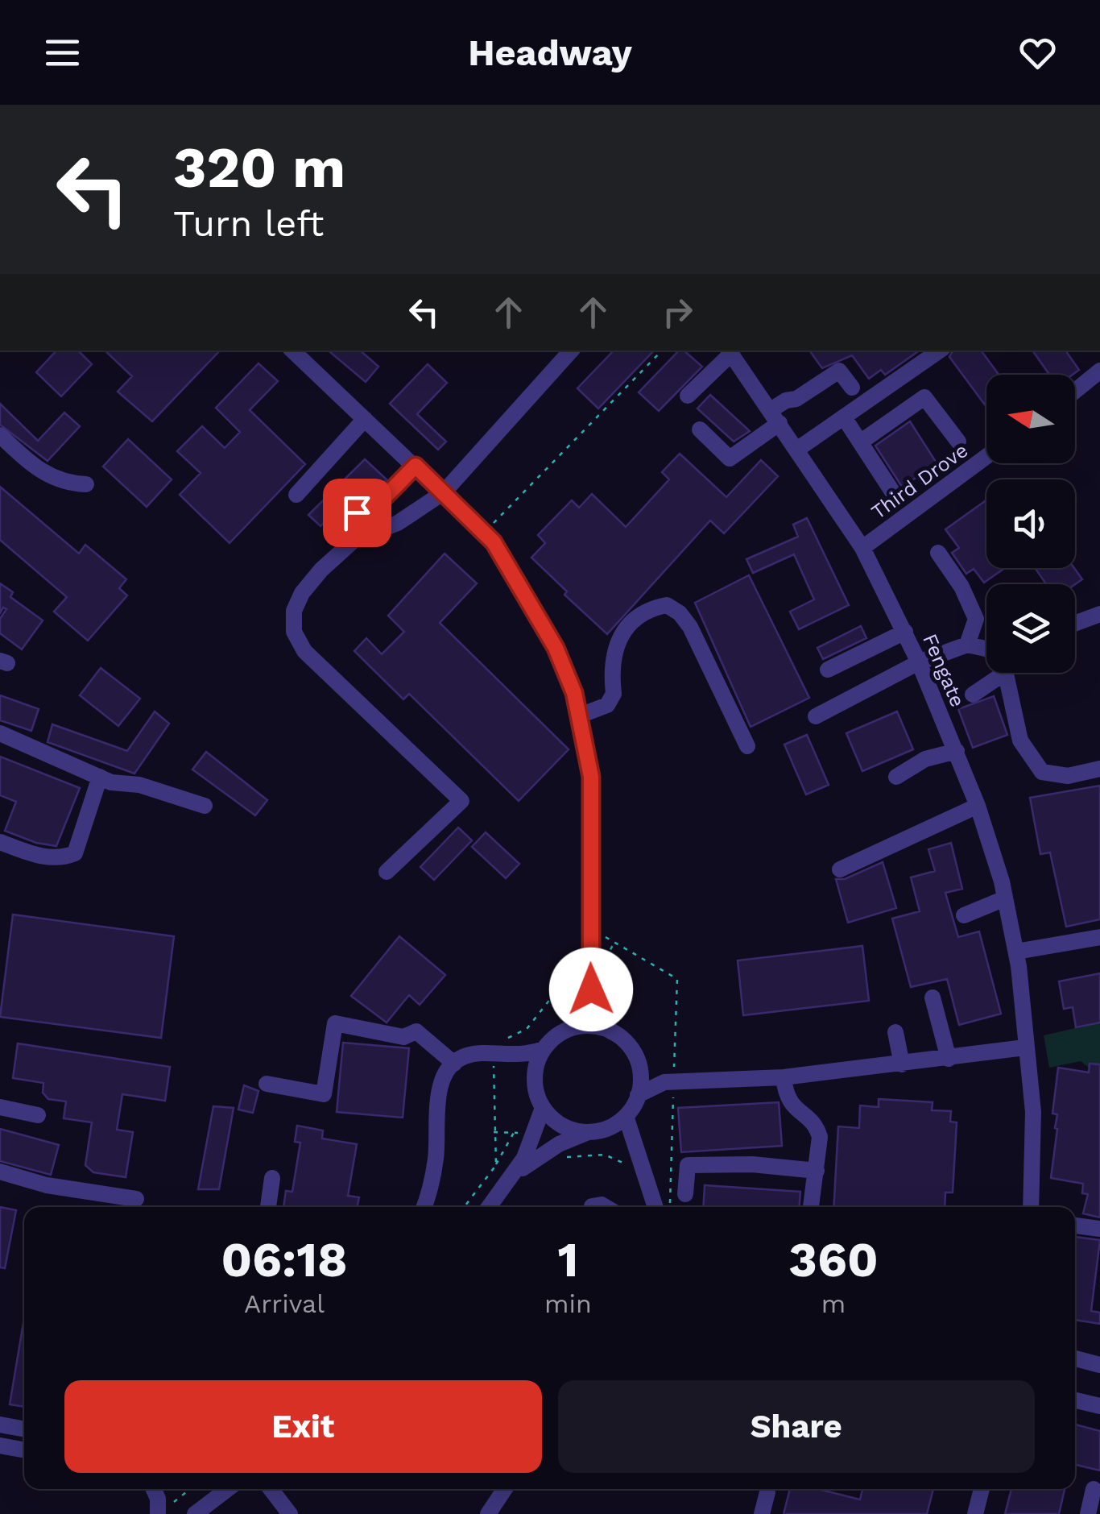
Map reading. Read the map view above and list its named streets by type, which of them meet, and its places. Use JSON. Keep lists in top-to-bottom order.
{
  "streets": {
    "street": ["Third Drove", "Fengate"]
  },
  "crossings": [
    ["Third Drove", "Fengate"]
  ],
  "north": "left",
  "page": {
    "header": "Headway",
    "turn": ["320 m", "Turn left"],
    "eta": [
      "06:18",
      "Arrival",
      "1",
      "min",
      "360",
      "m"
    ],
    "buttons": ["Exit", "Share"]
  }
}
